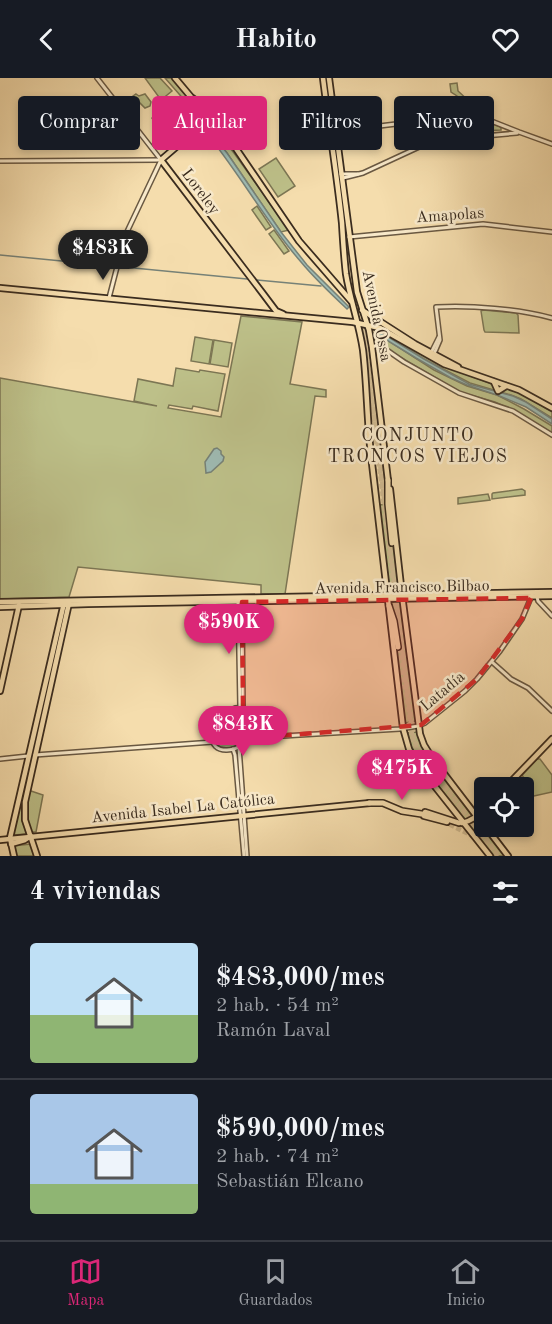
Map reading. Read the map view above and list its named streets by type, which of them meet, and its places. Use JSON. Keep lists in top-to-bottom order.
{
  "streets": {
    "main road": [
      "Loreley",
      "Avenida Ossa",
      "Avenida Francisco Bilbao",
      "Avenida Isabel La Católica"
    ],
    "street": ["Amapolas", "Latadía"]
  },
  "crossings": [
    ["Amapolas", "Avenida Ossa"],
    ["Avenida Ossa", "Avenida Francisco Bilbao"],
    ["Avenida Ossa", "Latadía"],
    ["Avenida Ossa", "Avenida Isabel La Católica"],
    ["Avenida Francisco Bilbao", "Latadía"]
  ],
  "districts": ["CONJUNTO TRONCOS VIEJOS"],
  "page": {
    "header": "Habito",
    "chip": [
      "Comprar",
      "Alquilar",
      "Filtros",
      "Nuevo"
    ],
    "price": [
      "$483K",
      "$590K",
      "$843K",
      "$475K"
    ],
    "heading": "4 viviendas",
    "list": [
      {
        "name": "$483,000/mes",
        "note": "2 hab. · 54 m² · Ramón Laval"
      },
      {
        "name": "$590,000/mes",
        "note": "2 hab. · 74 m² · Sebastián Elcano"
      }
    ],
    "tabs": ["Mapa", "Guardados", "Inicio"]
  }
}
